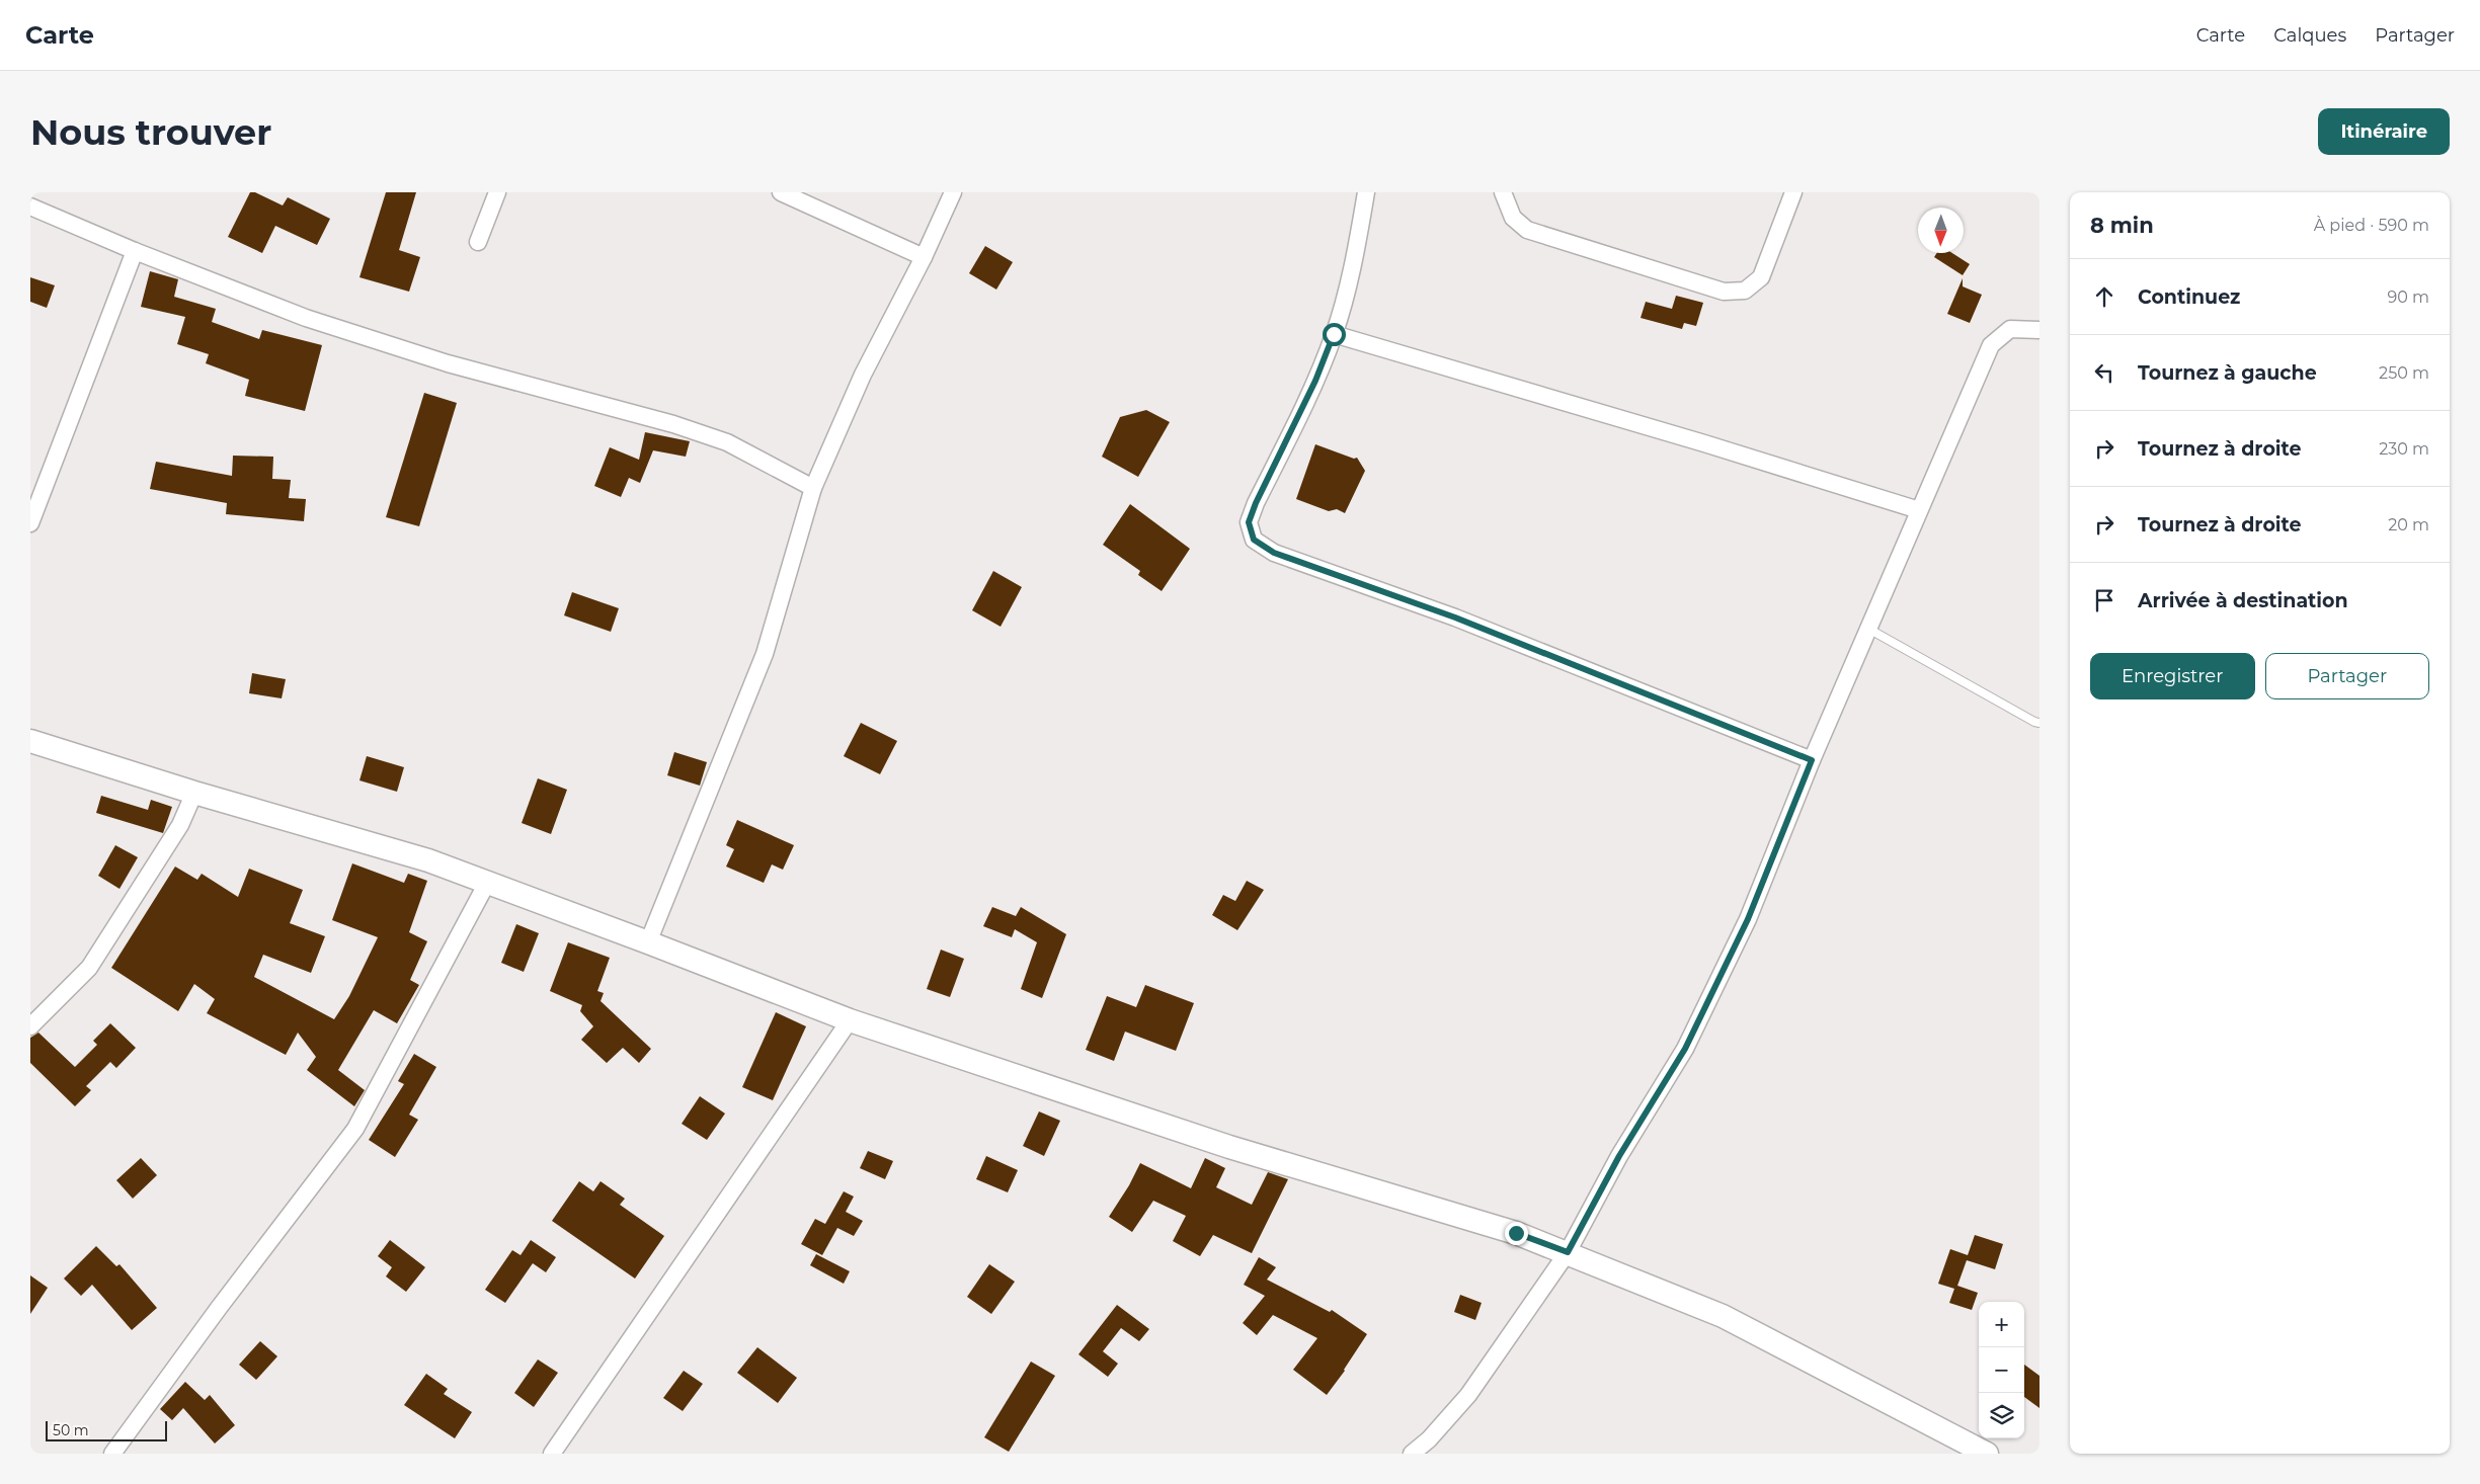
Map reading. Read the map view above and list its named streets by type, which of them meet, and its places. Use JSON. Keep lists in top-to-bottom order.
{
  "scale_bar": "50 m",
  "north": "bottom",
  "page": {
    "header": "Carte",
    "nav": ["Carte", "Calques", "Partager"],
    "buttons": [
      "Itinéraire",
      ["Enregistrer", "Partager"]
    ],
    "title": "Nous trouver",
    "heading": ["8 min", "À pied · 590 m"],
    "list": [
      ["Continuez", "90 m"],
      ["Tournez à gauche", "250 m"],
      ["Tournez à droite", "230 m"],
      ["Tournez à droite", "20 m"],
      "Arrivée à destination"
    ],
    "map_buttons": ["+", "−"],
    "scale": "50 m"
  }
}
